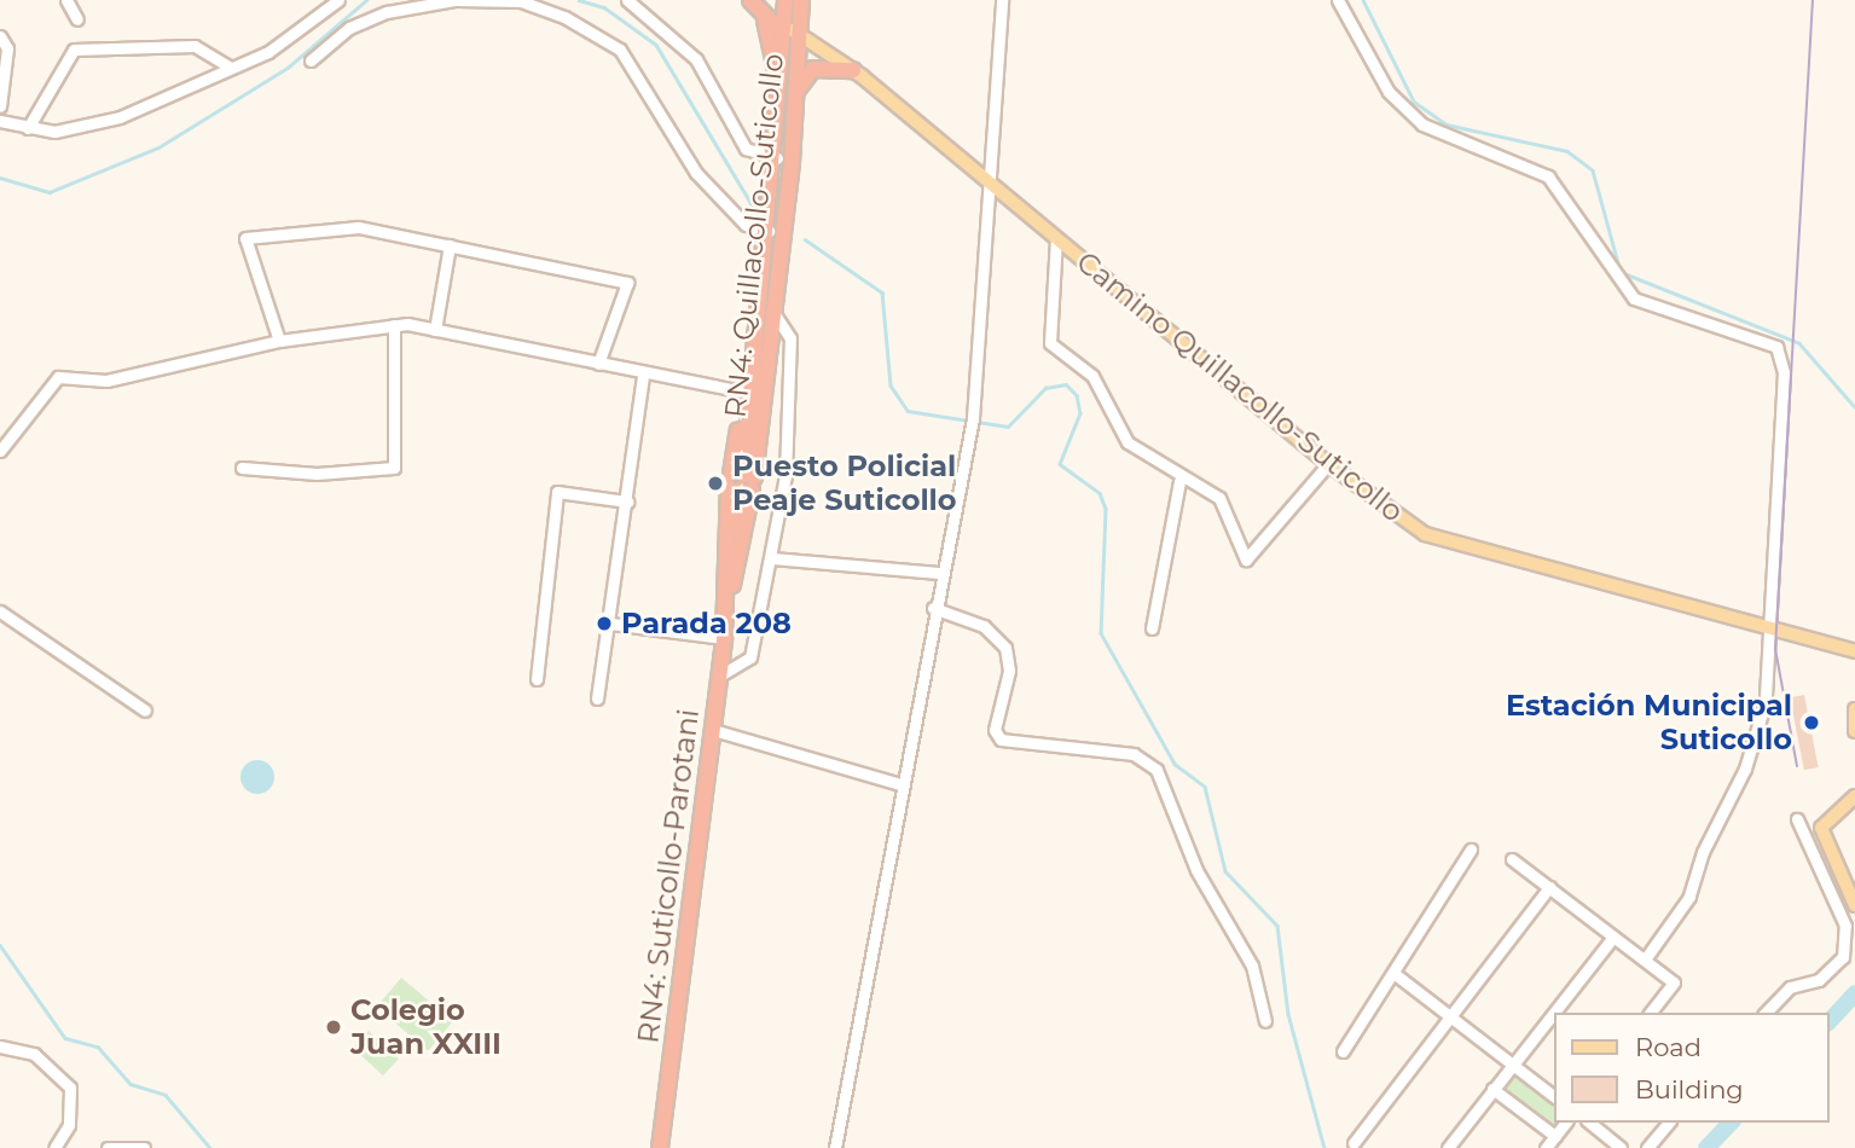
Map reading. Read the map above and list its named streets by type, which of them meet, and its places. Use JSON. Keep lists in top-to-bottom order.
{
  "streets": {
    "highway": ["RN4: Quillacollo-Suticollo", "RN4: Suticollo-Parotani"],
    "main road": ["Camino Quillacollo-Suticollo"]
  },
  "crossings": [
    ["RN4: Quillacollo-Suticollo", "Camino Quillacollo-Suticollo"],
    ["RN4: Quillacollo-Suticollo", "RN4: Suticollo-Parotani"]
  ],
  "places": [
    "Puesto Policial Peaje Suticollo",
    "Parada 208",
    "Estación Municipal Suticollo",
    "Colegio Juan XXIII"
  ],
  "legend": ["Road", "Building"]
}
